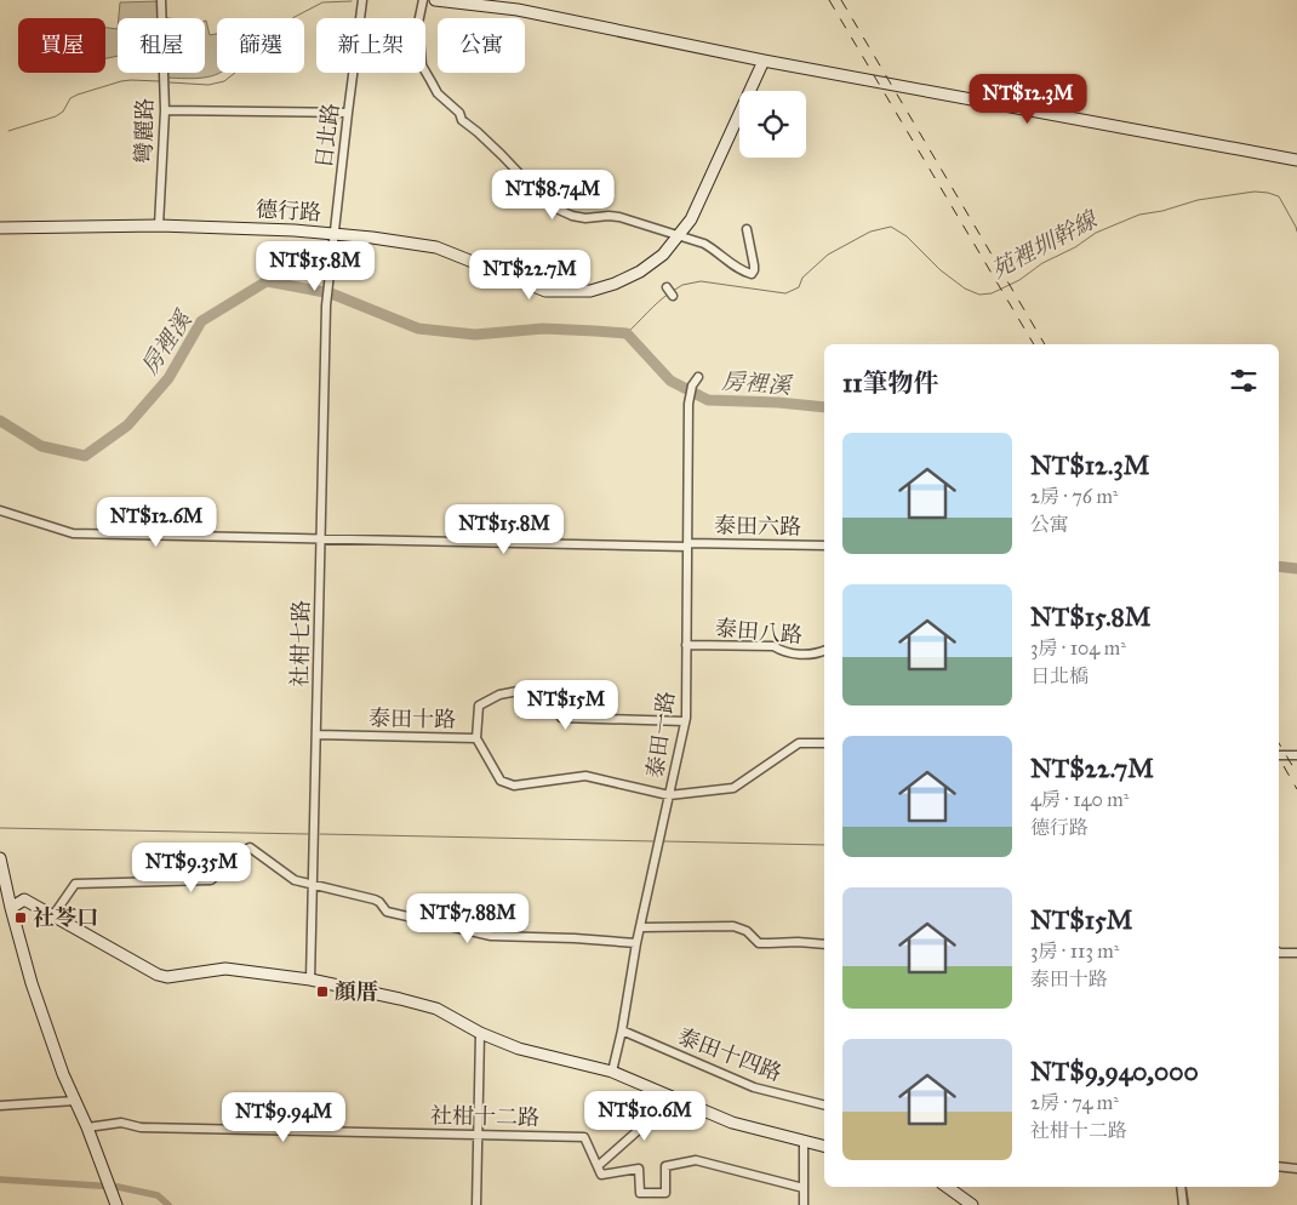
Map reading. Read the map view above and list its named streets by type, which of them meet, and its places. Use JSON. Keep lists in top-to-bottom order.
{
  "streets": {
    "street": [
      "彎麗路",
      "日北路",
      "德行路",
      "泰田六路",
      "泰田八路",
      "社柑七路",
      "泰田十路",
      "泰田一路",
      "泰田十四路",
      "社柑十二路"
    ]
  },
  "crossings": [
    ["彎麗路", "德行路"],
    ["日北路", "德行路"],
    ["日北路", "社柑七路"],
    ["泰田六路", "社柑七路"],
    ["泰田六路", "泰田一路"],
    ["泰田八路", "泰田一路"],
    ["社柑七路", "泰田十路"],
    ["泰田十路", "泰田一路"],
    ["泰田一路", "泰田十四路"]
  ],
  "water": ["苑裡圳幹線", "房裡溪"],
  "places": {
    "transit": ["社苓口", "顏厝"]
  },
  "page": {
    "chip": [
      "買屋",
      "租屋",
      "篩選",
      "新上架",
      "公寓"
    ],
    "price": [
      "NT$12.3M",
      "NT$8.74M",
      "NT$15.8M",
      "NT$22.7M",
      "NT$12.6M",
      "NT$15.8M",
      "NT$15M",
      "NT$9.35M",
      "NT$7.88M",
      "NT$10.6M",
      "NT$9.94M"
    ],
    "heading": "11筆物件",
    "list": [
      {
        "name": "NT$12.3M",
        "note": "2房 · 76 m² · 公寓"
      },
      {
        "name": "NT$15.8M",
        "note": "3房 · 104 m² · 日北橋"
      },
      {
        "name": "NT$22.7M",
        "note": "4房 · 140 m² · 德行路"
      },
      {
        "name": "NT$15M",
        "note": "3房 · 113 m² · 泰田十路"
      },
      {
        "name": "NT$9,940,000",
        "note": "2房 · 74 m² · 社柑十二路"
      }
    ]
  }
}
